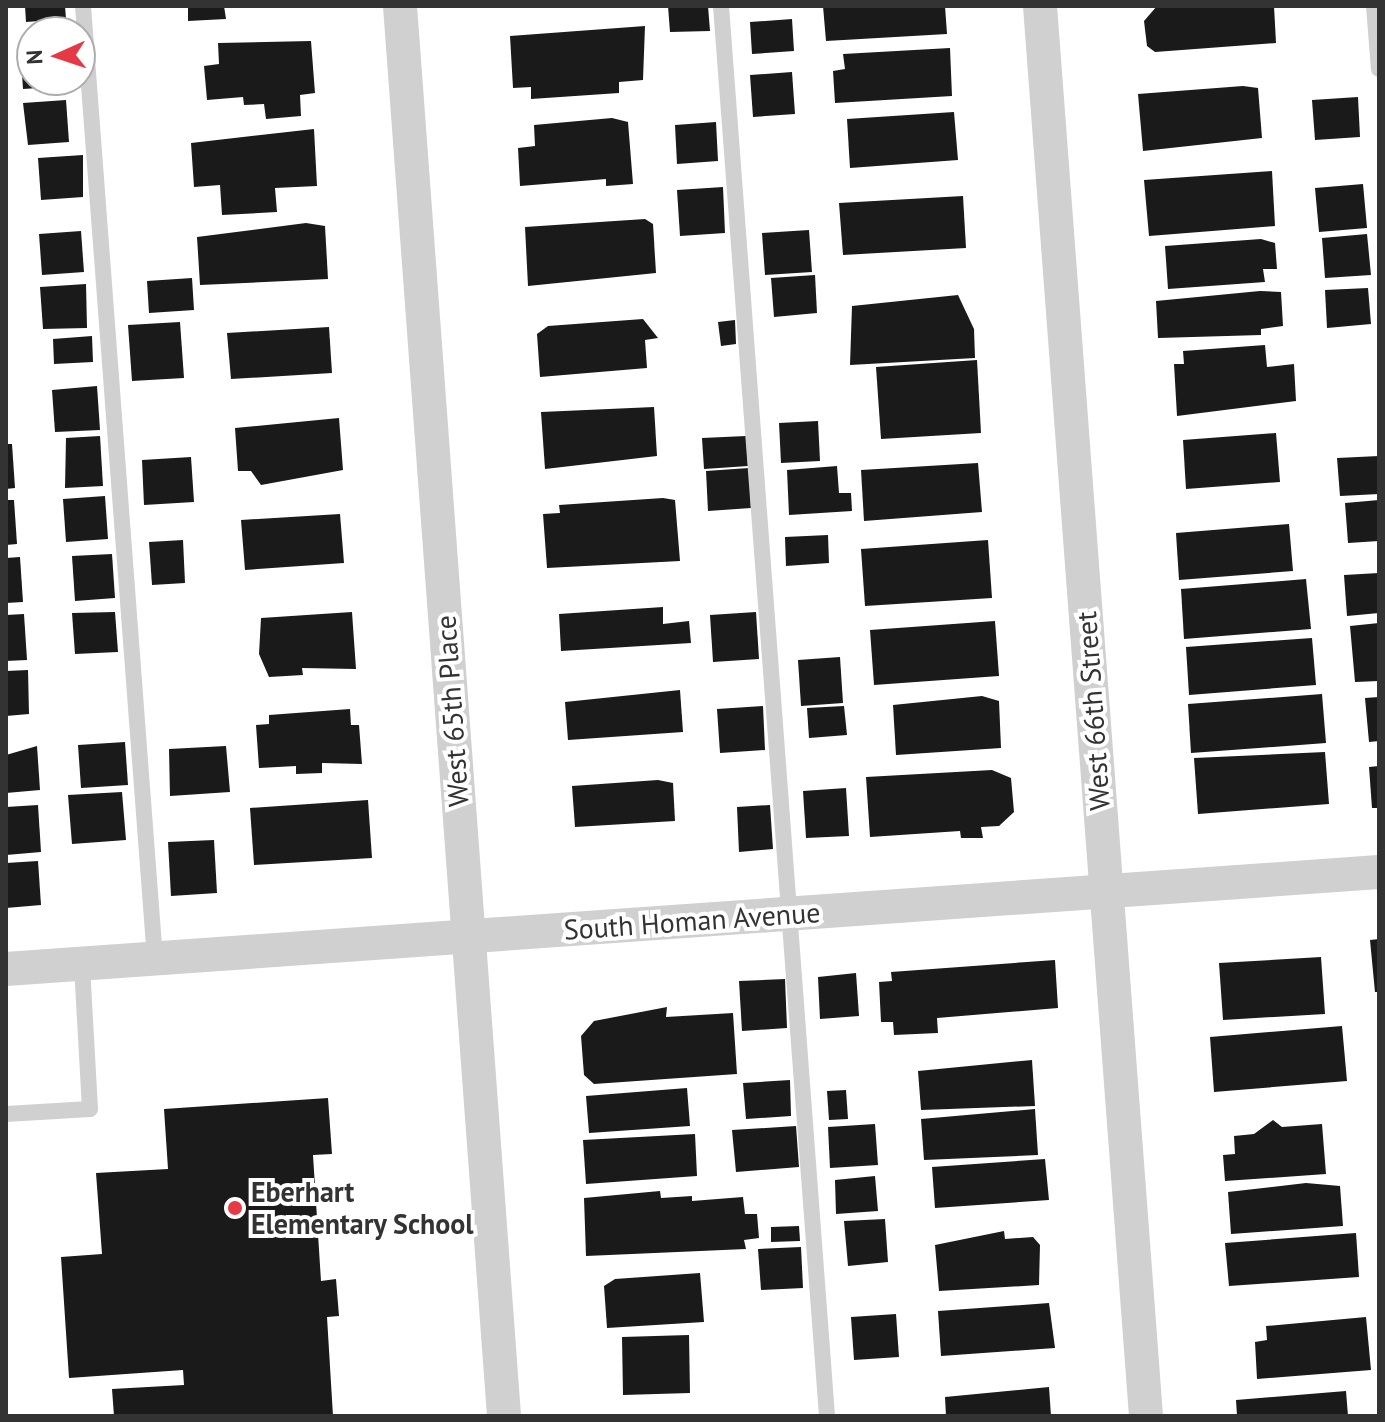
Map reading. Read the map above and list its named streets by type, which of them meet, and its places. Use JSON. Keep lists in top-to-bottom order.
{
  "streets": {
    "street": ["West 65th Place", "West 66th Street", "South Homan Avenue"]
  },
  "crossings": [
    ["West 65th Place", "South Homan Avenue"],
    ["West 66th Street", "South Homan Avenue"]
  ],
  "places": ["Eberhart Elementary School"],
  "north": "left"
}
